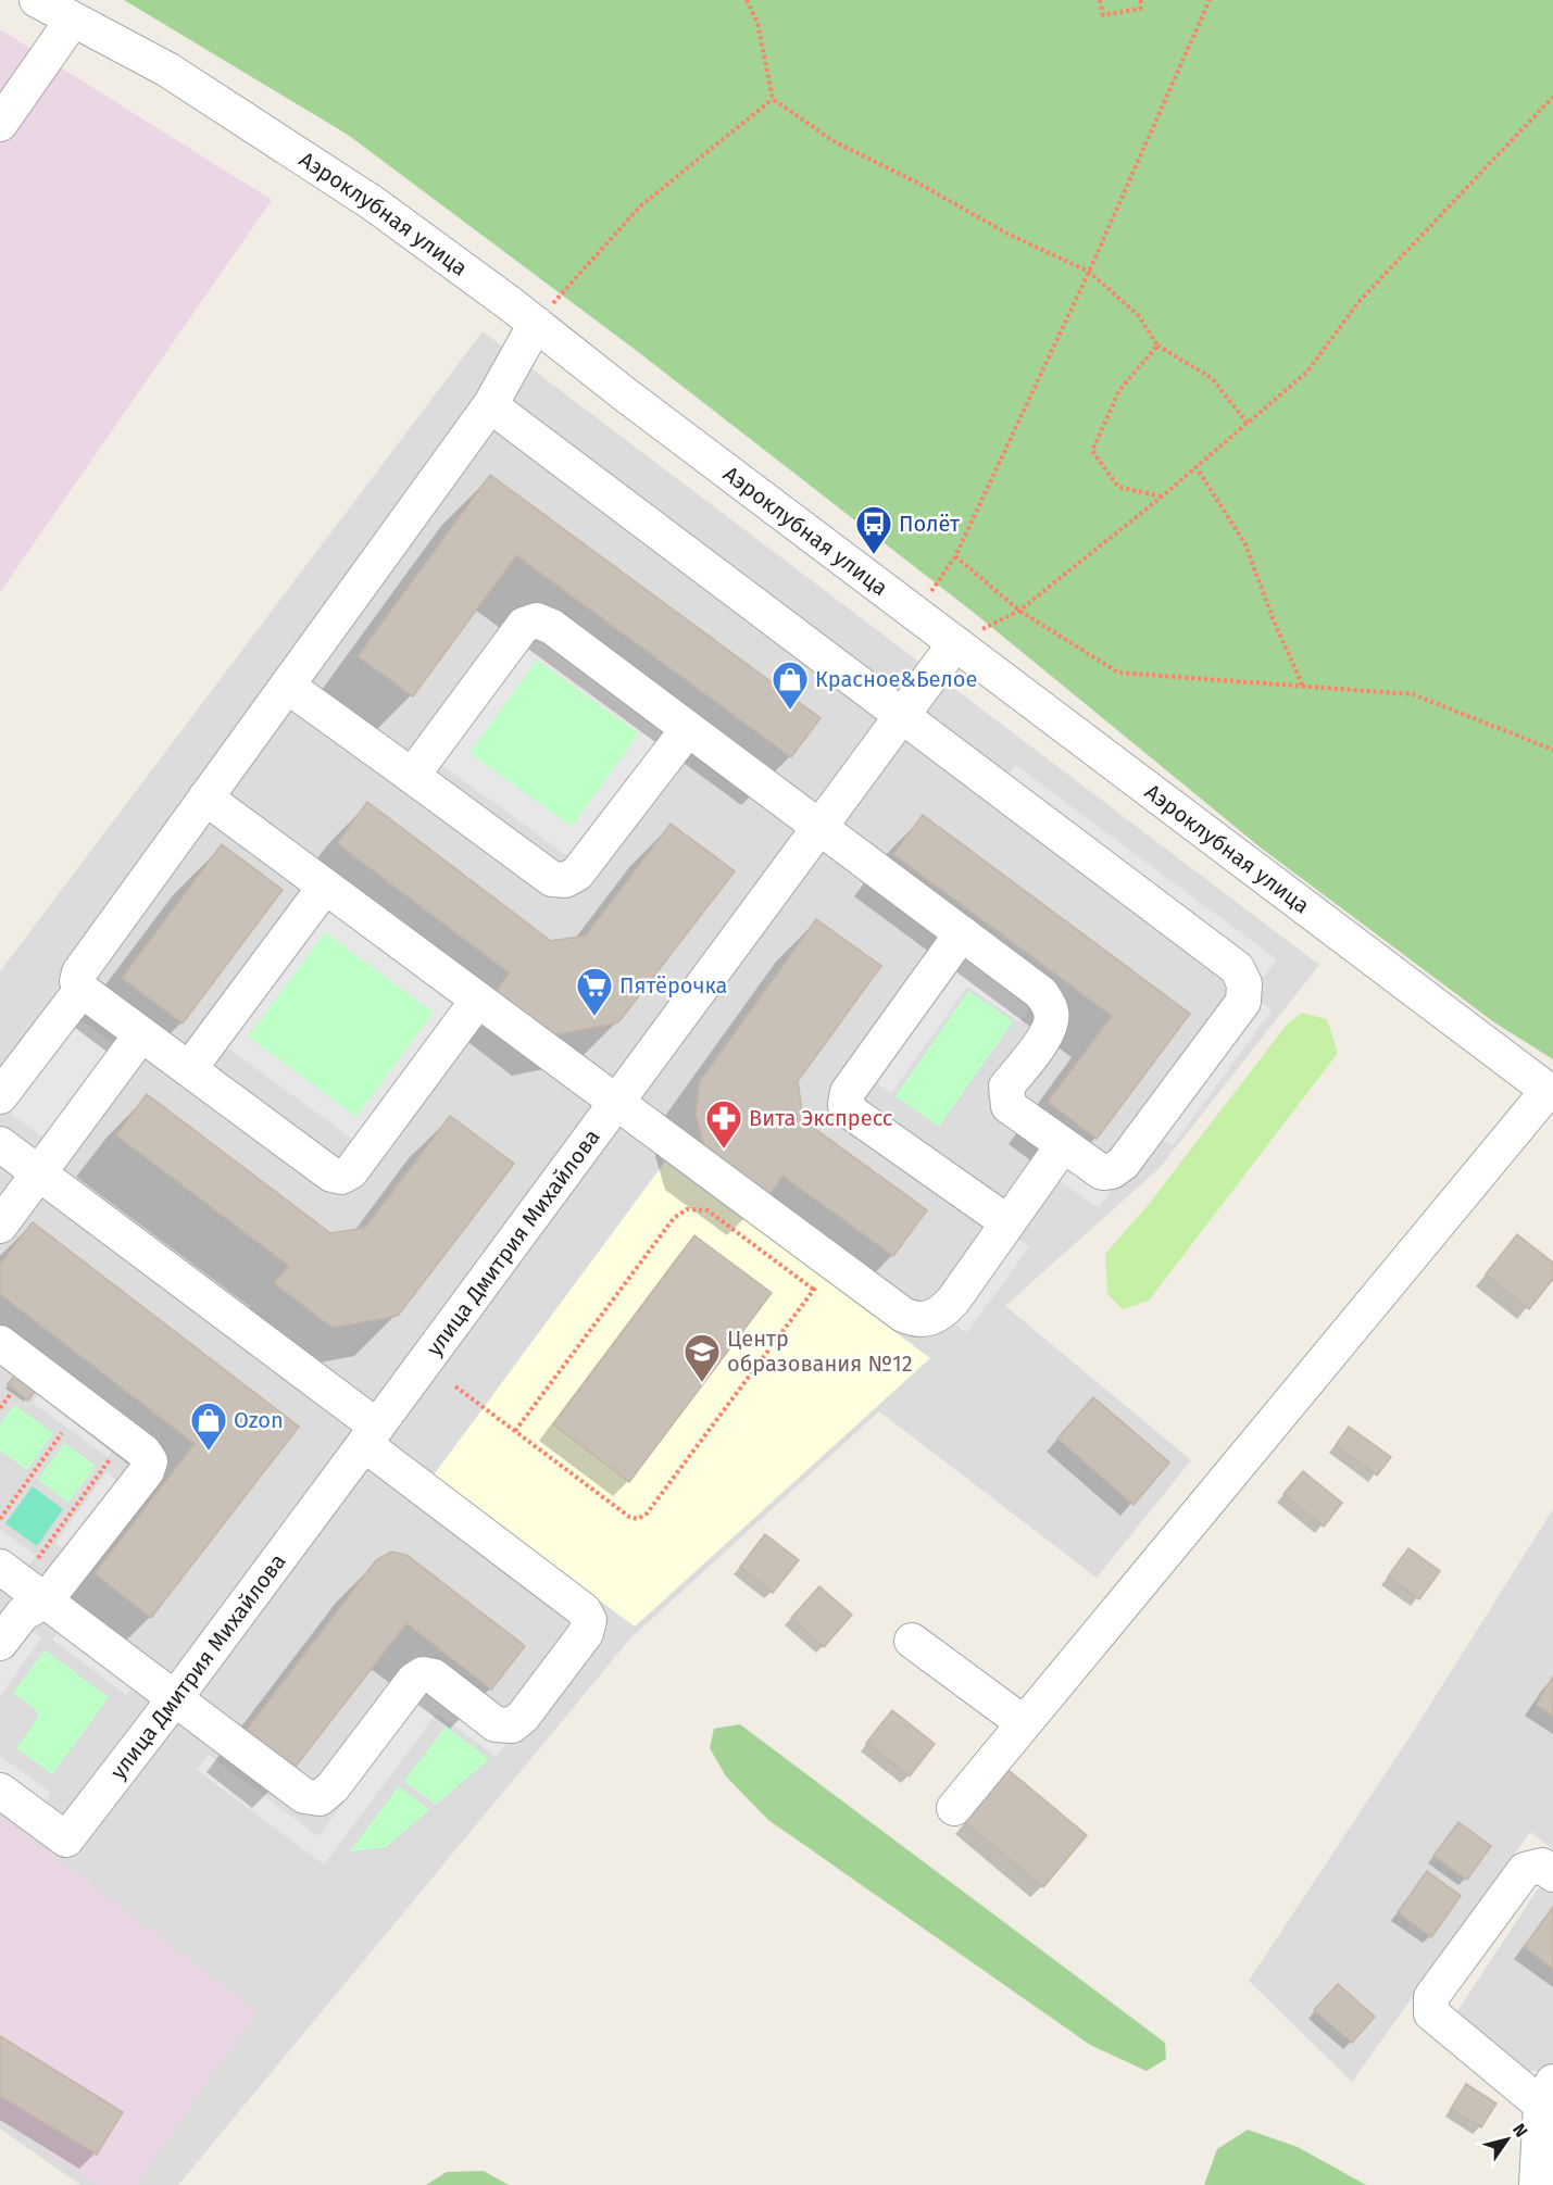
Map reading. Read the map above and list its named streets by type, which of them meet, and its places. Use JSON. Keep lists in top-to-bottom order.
{
  "streets": {
    "street": ["Аэроклубная улица", "улица Дмитрия Михайлова"]
  },
  "crossings": [
    ["Аэроклубная улица", "улица Дмитрия Михайлова"]
  ],
  "places": {
    "bus stop": ["Полёт"],
    "shop": ["Красное&Белое", "Ozon"],
    "supermarket": ["Пятёрочка"],
    "pharmacy": ["Вита Экспресс"],
    "school or university": ["Центр образования №12"]
  },
  "north": "top right"
}
